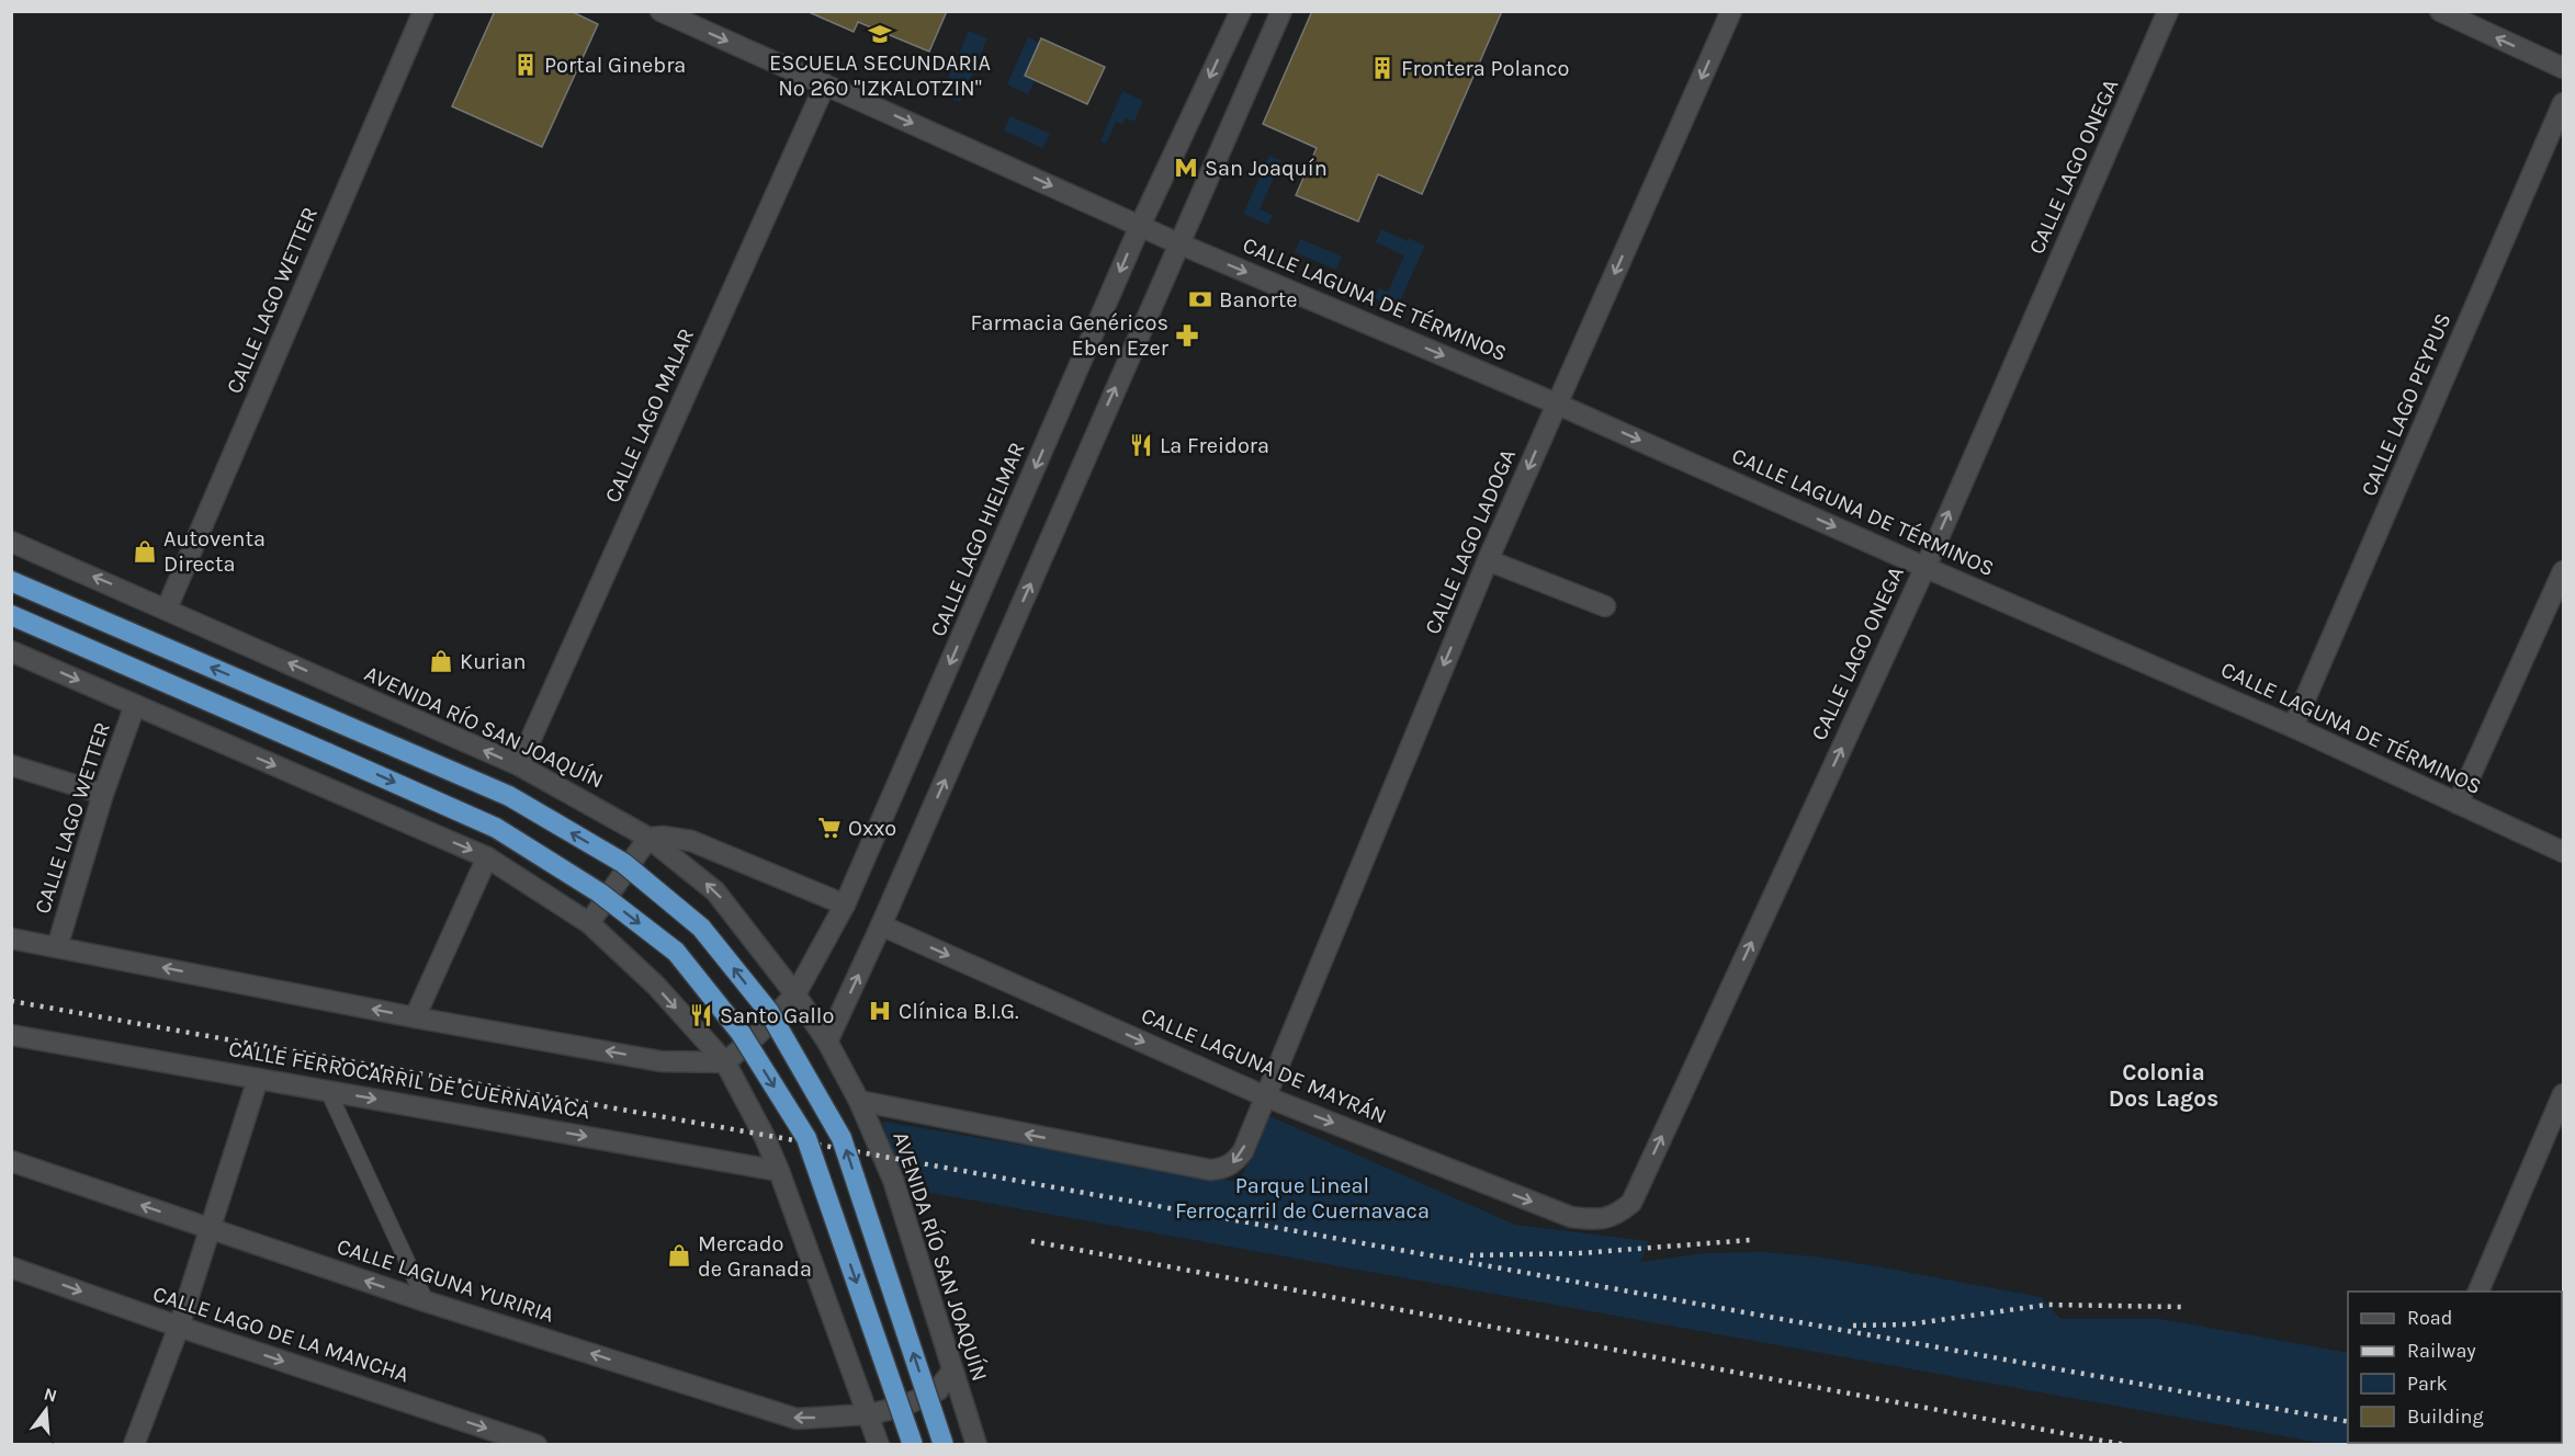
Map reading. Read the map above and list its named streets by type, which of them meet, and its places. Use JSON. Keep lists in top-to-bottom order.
{
  "streets": {
    "street": [
      "CALLE LAGO ONEGA",
      "CALLE LAGUNA DE TÉRMINOS",
      "CALLE LAGO WETTER",
      "CALLE LAGO PEYPUS",
      "CALLE LAGO MALAR",
      "CALLE LAGO HIELMAR",
      "CALLE LAGO LADOGA",
      "AVENIDA RÍO SAN JOAQUÍN",
      "CALLE LAGUNA DE MAYRÁN",
      "CALLE FERROCARRIL DE CUERNAVACA",
      "CALLE LAGUNA YURIRIA",
      "CALLE LAGO DE LA MANCHA"
    ]
  },
  "crossings": [
    ["CALLE LAGO ONEGA", "CALLE LAGUNA DE TÉRMINOS"],
    ["CALLE LAGO ONEGA", "CALLE LAGUNA DE MAYRÁN"],
    ["CALLE LAGUNA DE TÉRMINOS", "CALLE LAGO PEYPUS"],
    ["CALLE LAGUNA DE TÉRMINOS", "CALLE LAGO MALAR"],
    ["CALLE LAGUNA DE TÉRMINOS", "CALLE LAGO HIELMAR"],
    ["CALLE LAGUNA DE TÉRMINOS", "CALLE LAGO LADOGA"],
    ["CALLE LAGO WETTER", "AVENIDA RÍO SAN JOAQUÍN"],
    ["CALLE LAGO MALAR", "AVENIDA RÍO SAN JOAQUÍN"],
    ["CALLE LAGO HIELMAR", "AVENIDA RÍO SAN JOAQUÍN"],
    ["CALLE LAGO LADOGA", "CALLE LAGUNA DE MAYRÁN"],
    ["AVENIDA RÍO SAN JOAQUÍN", "CALLE LAGUNA YURIRIA"]
  ],
  "one_way": [
    "CALLE LAGO ONEGA",
    "CALLE LAGUNA DE TÉRMINOS",
    "CALLE LAGO LADOGA",
    "CALLE LAGUNA DE MAYRÁN",
    "CALLE LAGUNA YURIRIA",
    "CALLE LAGO DE LA MANCHA"
  ],
  "districts": ["Colonia Dos Lagos"],
  "parks": ["Parque Lineal Ferrocarril de Cuernavaca"],
  "places": {
    "school or university": ["ESCUELA SECUNDARIA Nº 260 \"IZKALOTZIN\""],
    "building": ["Portal Ginebra", "Frontera Polanco"],
    "metro station": ["San Joaquín"],
    "bank": ["Banorte"],
    "pharmacy": ["Farmacia Genéricos Eben Ezer"],
    "restaurant": ["La Freidora", "Santo Gallo"],
    "shop": ["Autoventa Directa", "Kurian", "Mercado de Granada"],
    "supermarket": ["Oxxo"],
    "hospital": ["Clínica B.I.G."]
  },
  "legend": [
    "Road",
    "Railway",
    "Park",
    "Building"
  ],
  "north": "top"
}
